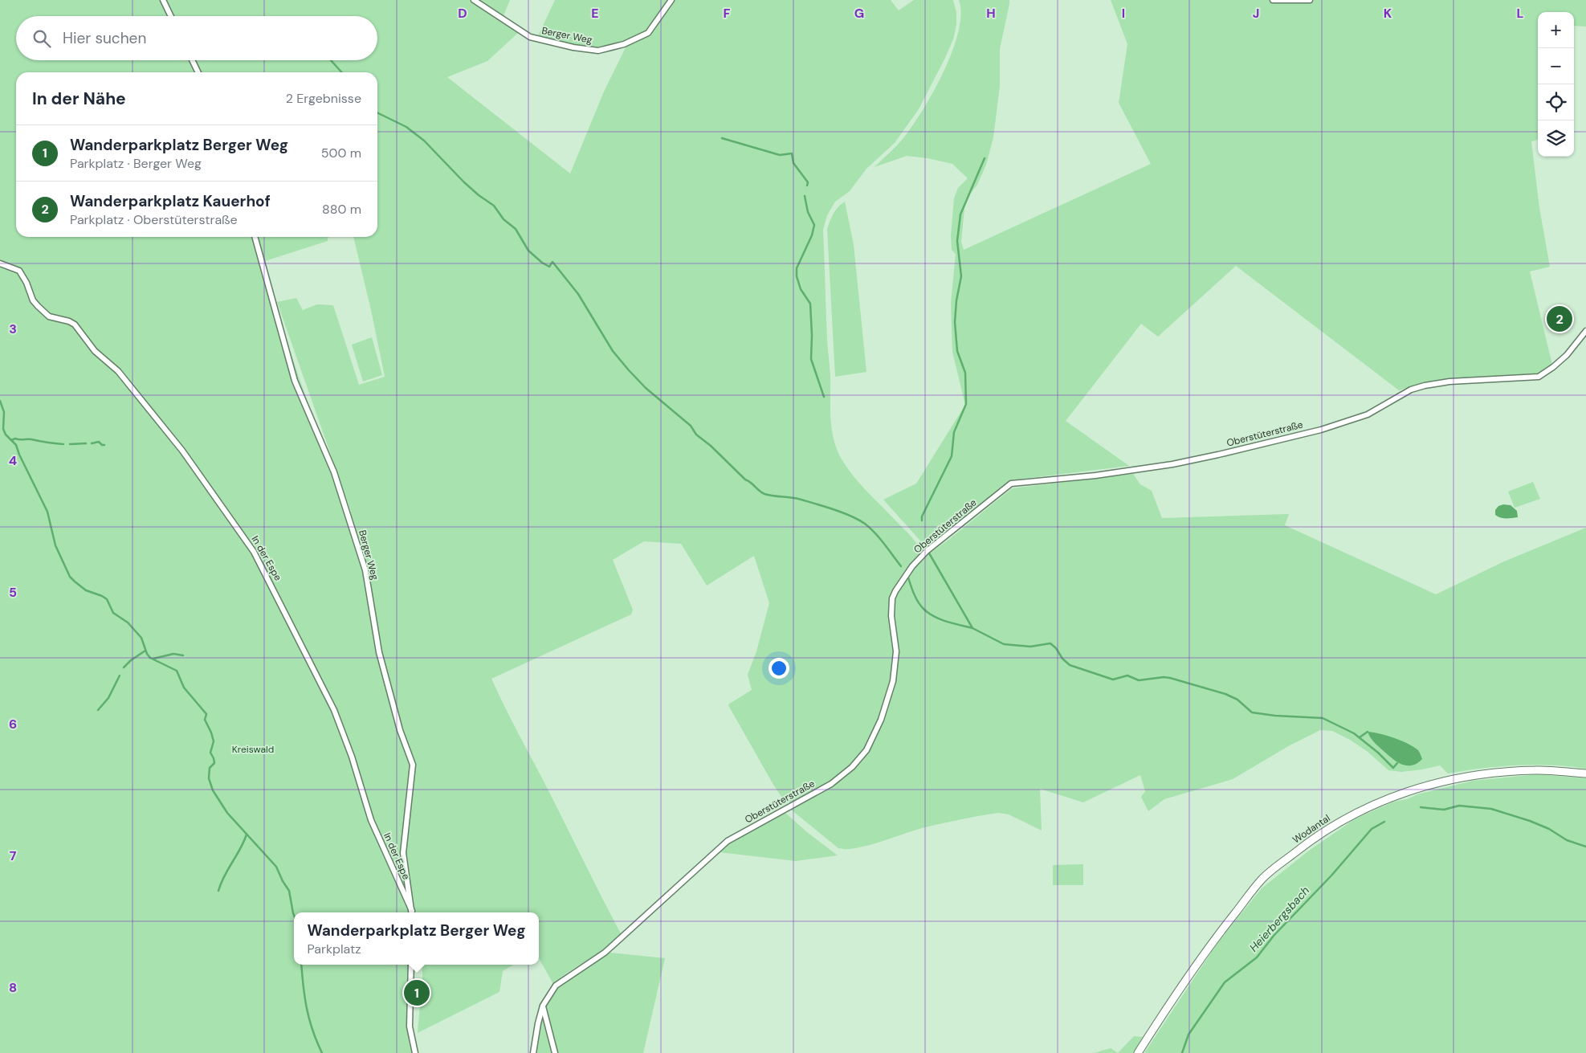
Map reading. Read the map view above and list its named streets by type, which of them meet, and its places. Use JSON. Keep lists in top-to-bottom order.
{
  "streets": {
    "main road": ["Wodantal"],
    "street": ["Berger Weg", "Oberstüterstraße", "In der Espe"]
  },
  "water": ["Heierbergsbach"],
  "parks": ["Kreiswald"],
  "page": {
    "map_buttons": ["+", "−"],
    "search": "Hier suchen",
    "heading": ["In der Nähe", "2 Ergebnisse"],
    "list": [
      {
        "mark": "1",
        "name": "Wanderparkplatz Berger Weg",
        "note": "Parkplatz · Berger Weg",
        "value": "500 m"
      },
      {
        "mark": "2",
        "name": "Wanderparkplatz Kauerhof",
        "note": "Parkplatz · Oberstüterstraße",
        "value": "880 m"
      }
    ],
    "pins": ["2", "1"],
    "popup": ["Wanderparkplatz Berger Weg", "Parkplatz"]
  },
  "grid": {
    "columns": [
      "D",
      "E",
      "F",
      "G",
      "H",
      "I",
      "J",
      "K",
      "L"
    ],
    "rows": [
      "3",
      "4",
      "5",
      "6",
      "7",
      "8"
    ]
  }
}
